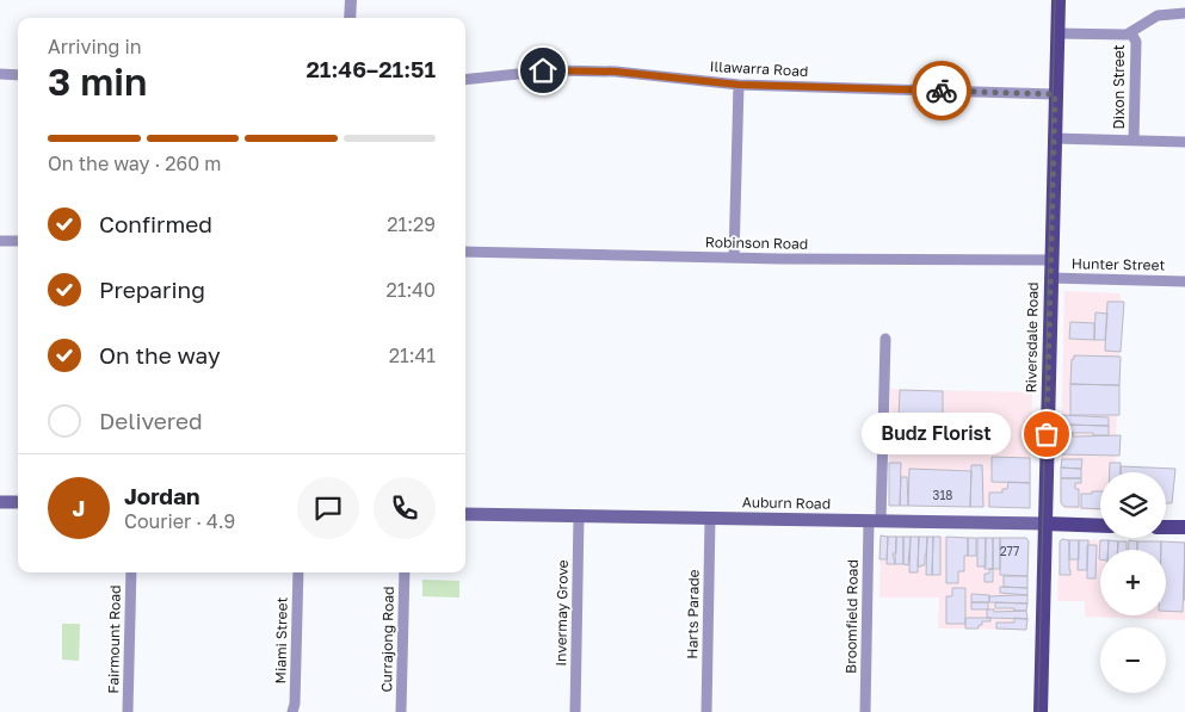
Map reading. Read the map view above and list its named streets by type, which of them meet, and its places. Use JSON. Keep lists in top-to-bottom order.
{
  "streets": {
    "main road": ["Riversdale Road", "Auburn Road"],
    "street": [
      "Illawarra Road",
      "Dixon Street",
      "Robinson Road",
      "Hunter Street",
      "Invermay Grove",
      "Harts Parade",
      "Broomfield Road",
      "Fairmount Road",
      "Currajong Road",
      "Miami Street"
    ]
  },
  "crossings": [
    ["Illawarra Road", "Riversdale Road"],
    ["Robinson Road", "Riversdale Road"],
    ["Hunter Street", "Riversdale Road"],
    ["Riversdale Road", "Auburn Road"],
    ["Auburn Road", "Invermay Grove"],
    ["Auburn Road", "Harts Parade"],
    ["Auburn Road", "Broomfield Road"]
  ],
  "places": ["Budz Florist"],
  "house_numbers": ["318", "277"],
  "page": {
    "heading": ["3 min", "Arriving in", "21:46–21:51"],
    "panel": ["Jordan", "Courier · 4.9"],
    "bar": "On the way · 260 m",
    "list": [
      ["Confirmed", "21:29"],
      ["Preparing", "21:40"],
      ["On the way", "21:41"],
      "Delivered"
    ],
    "bubble": "Budz Florist",
    "map_buttons": ["+", "−"],
    "round": "J"
  }
}
